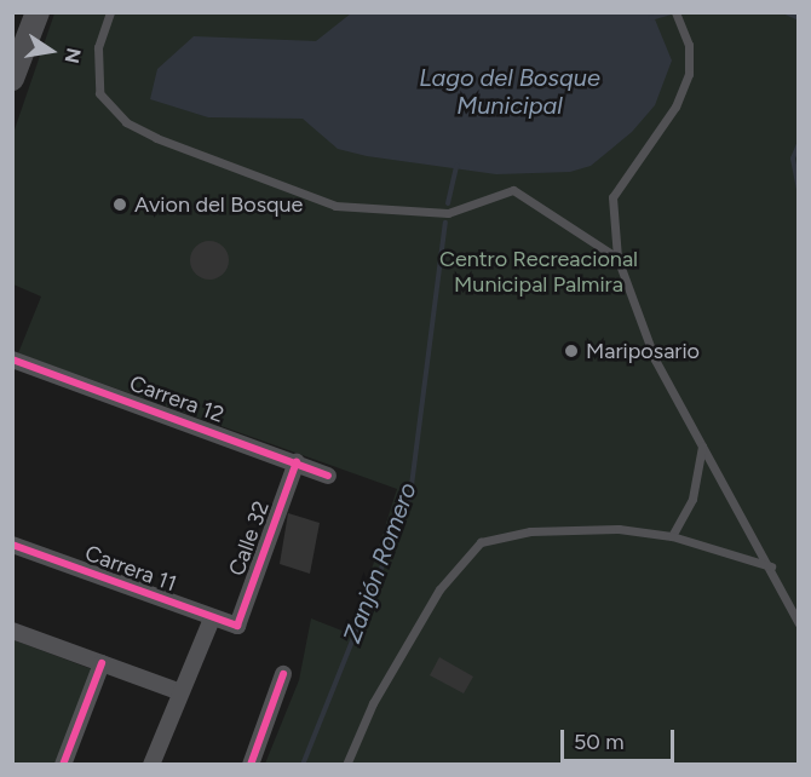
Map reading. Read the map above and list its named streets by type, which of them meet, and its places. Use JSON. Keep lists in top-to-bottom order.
{
  "streets": {
    "street": ["Carrera 12", "Calle 32", "Carrera 11"]
  },
  "crossings": [
    ["Carrera 12", "Calle 32"],
    ["Calle 32", "Carrera 11"]
  ],
  "water": ["Lago del Bosque Municipal", "Zanjón Romero"],
  "parks": ["Centro Recreacional Municipal Palmira"],
  "places": ["Avion del Bosque", "Mariposario"],
  "scale_bar": "50 m",
  "north": "right"
}
